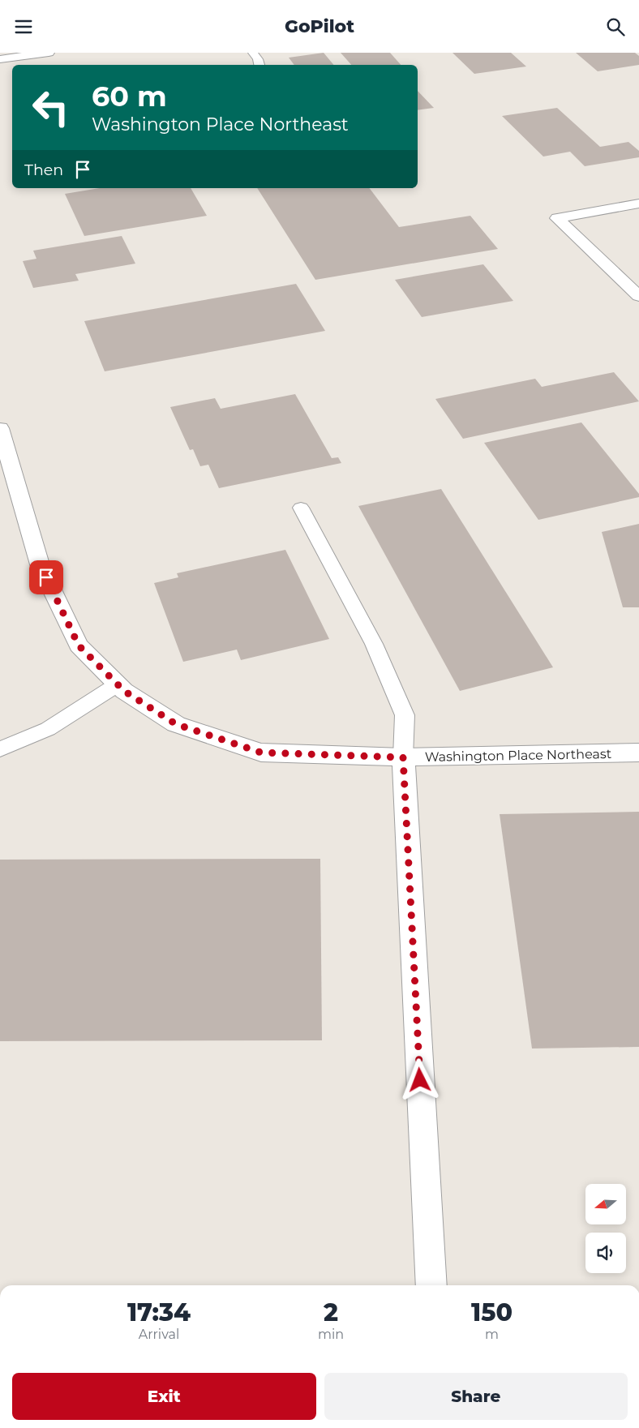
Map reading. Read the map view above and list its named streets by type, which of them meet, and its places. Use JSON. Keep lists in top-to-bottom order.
{
  "streets": {
    "street": ["Washington Place Northeast"]
  },
  "north": "left",
  "page": {
    "header": "GoPilot",
    "turn": ["60 m", "Washington Place Northeast"],
    "then": "Then",
    "eta": [
      "17:34",
      "Arrival",
      "2",
      "min",
      "150",
      "m"
    ],
    "buttons": ["Exit", "Share"]
  }
}
